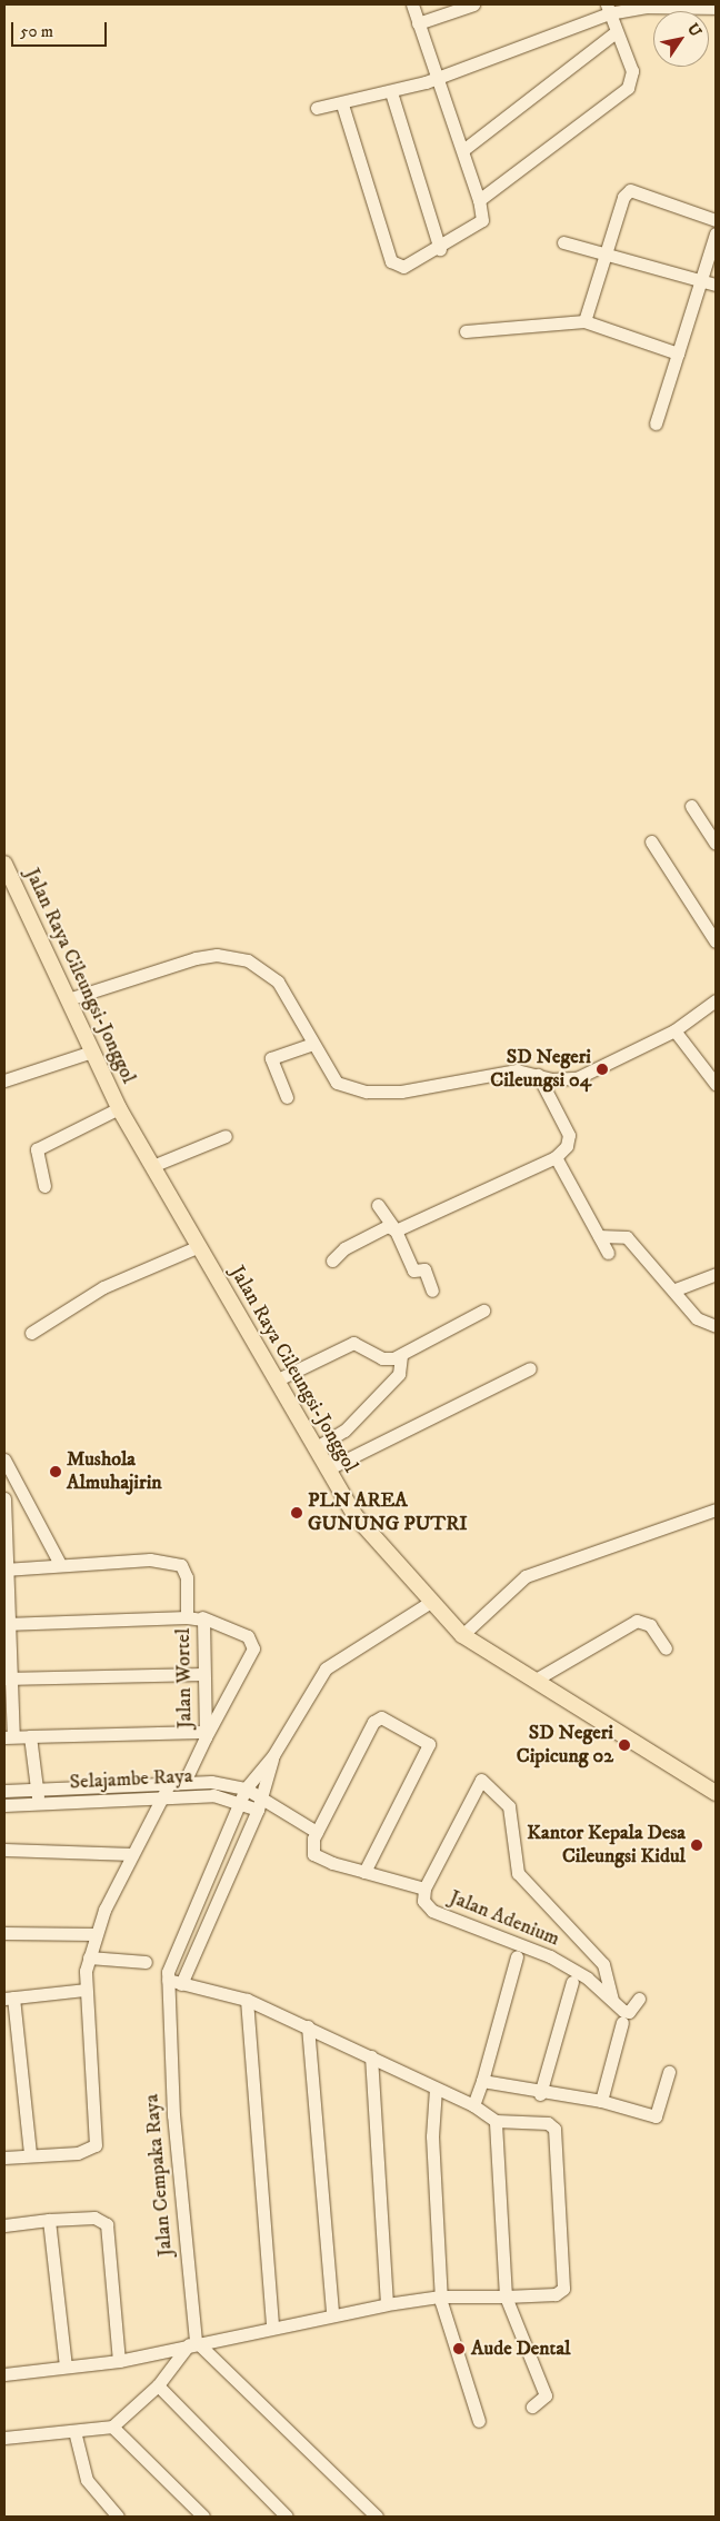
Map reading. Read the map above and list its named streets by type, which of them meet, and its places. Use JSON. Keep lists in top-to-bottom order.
{
  "streets": {
    "main road": ["Jalan Raya Cileungsi-Jonggol"],
    "street": [
      "Jalan Wortel",
      "Selajambe Raya",
      "Jalan Adenium",
      "Jalan Cempaka Raya"
    ]
  },
  "crossings": [
    ["Selajambe Raya", "Jalan Adenium"]
  ],
  "places": [
    "SD Negeri Cileungsi 04",
    "Mushola Almuhajirin",
    "PLN AREA GUNUNG PUTRI",
    "SD Negeri Cipicung 02",
    "Kantor Kepala Desa Cileungsi Kidul",
    "Aude Dental"
  ],
  "scale_bar": "50 m",
  "north": "top right"
}
